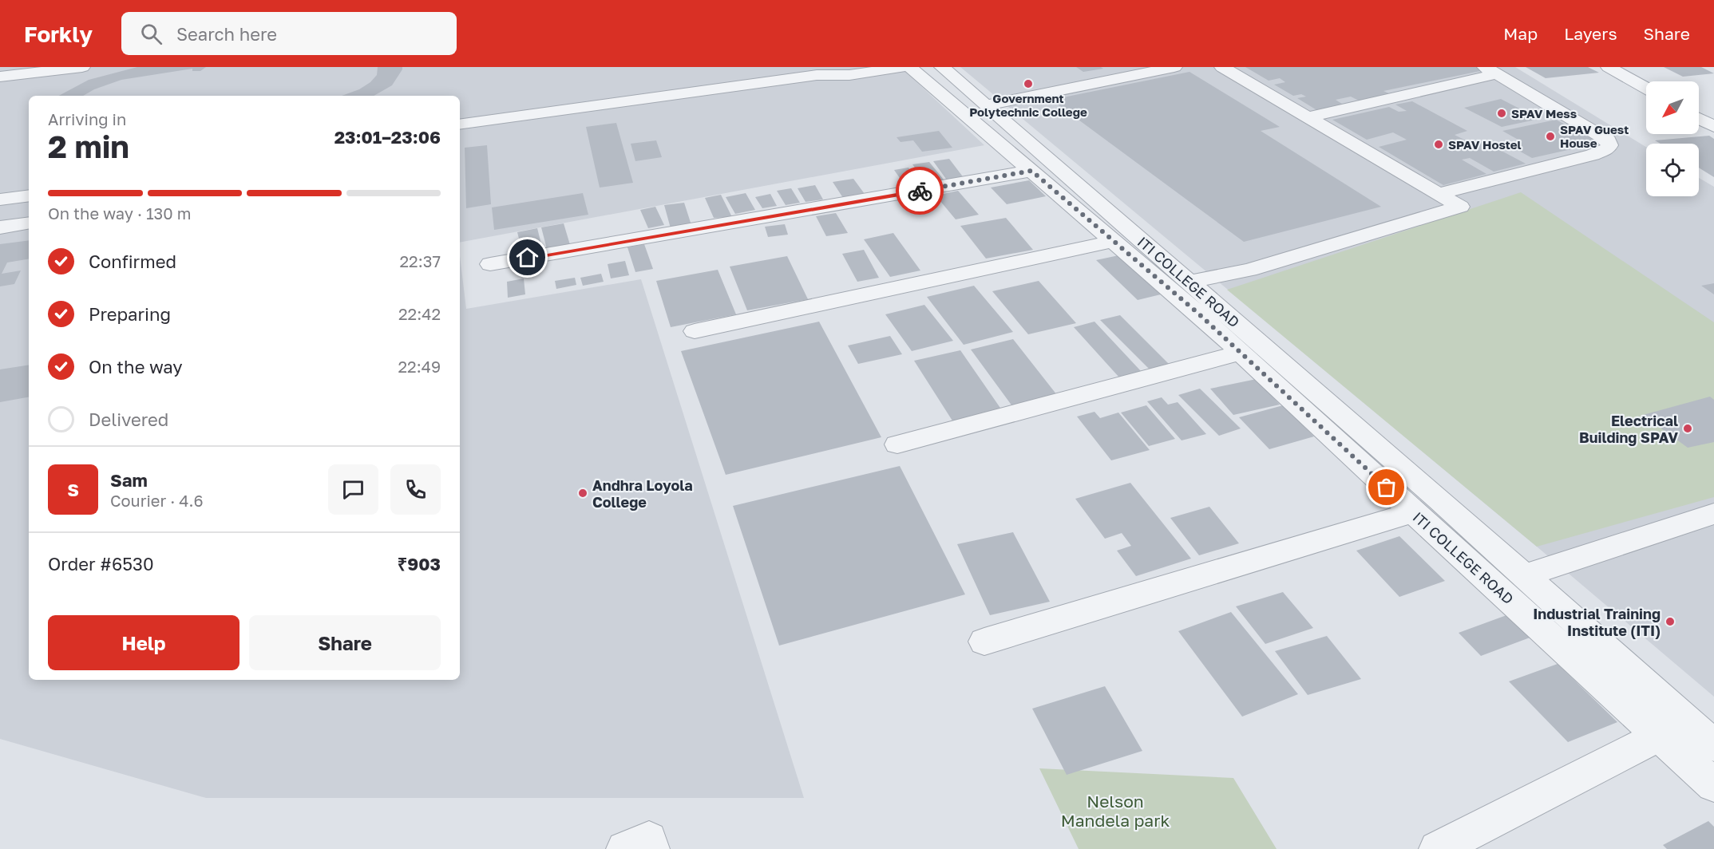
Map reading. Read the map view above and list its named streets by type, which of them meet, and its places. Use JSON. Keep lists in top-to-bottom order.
{
  "streets": {
    "street": ["ITI COLLEGE ROAD"]
  },
  "parks": ["Nelson Mandela park"],
  "places": [
    "Government Polytechnic College",
    "SPAV Mess",
    "SPAV Guest House",
    "SPAV Hostel",
    "Electrical Building SPAV",
    "Andhra Loyola College",
    "Industrial Training Institute (ITI)"
  ],
  "north": "bottom left",
  "page": {
    "header": "Forkly",
    "search": "Search here",
    "nav": ["Map", "Layers", "Share"],
    "heading": ["2 min", "Arriving in", "23:01–23:06"],
    "panel": [
      "Sam",
      "Courier · 4.6",
      "Order #6530",
      "₹903"
    ],
    "bar": "On the way · 130 m",
    "list": [
      ["Confirmed", "22:37"],
      ["Preparing", "22:42"],
      ["On the way", "22:49"],
      "Delivered"
    ],
    "round": "S",
    "buttons": ["Help", "Share"]
  }
}
